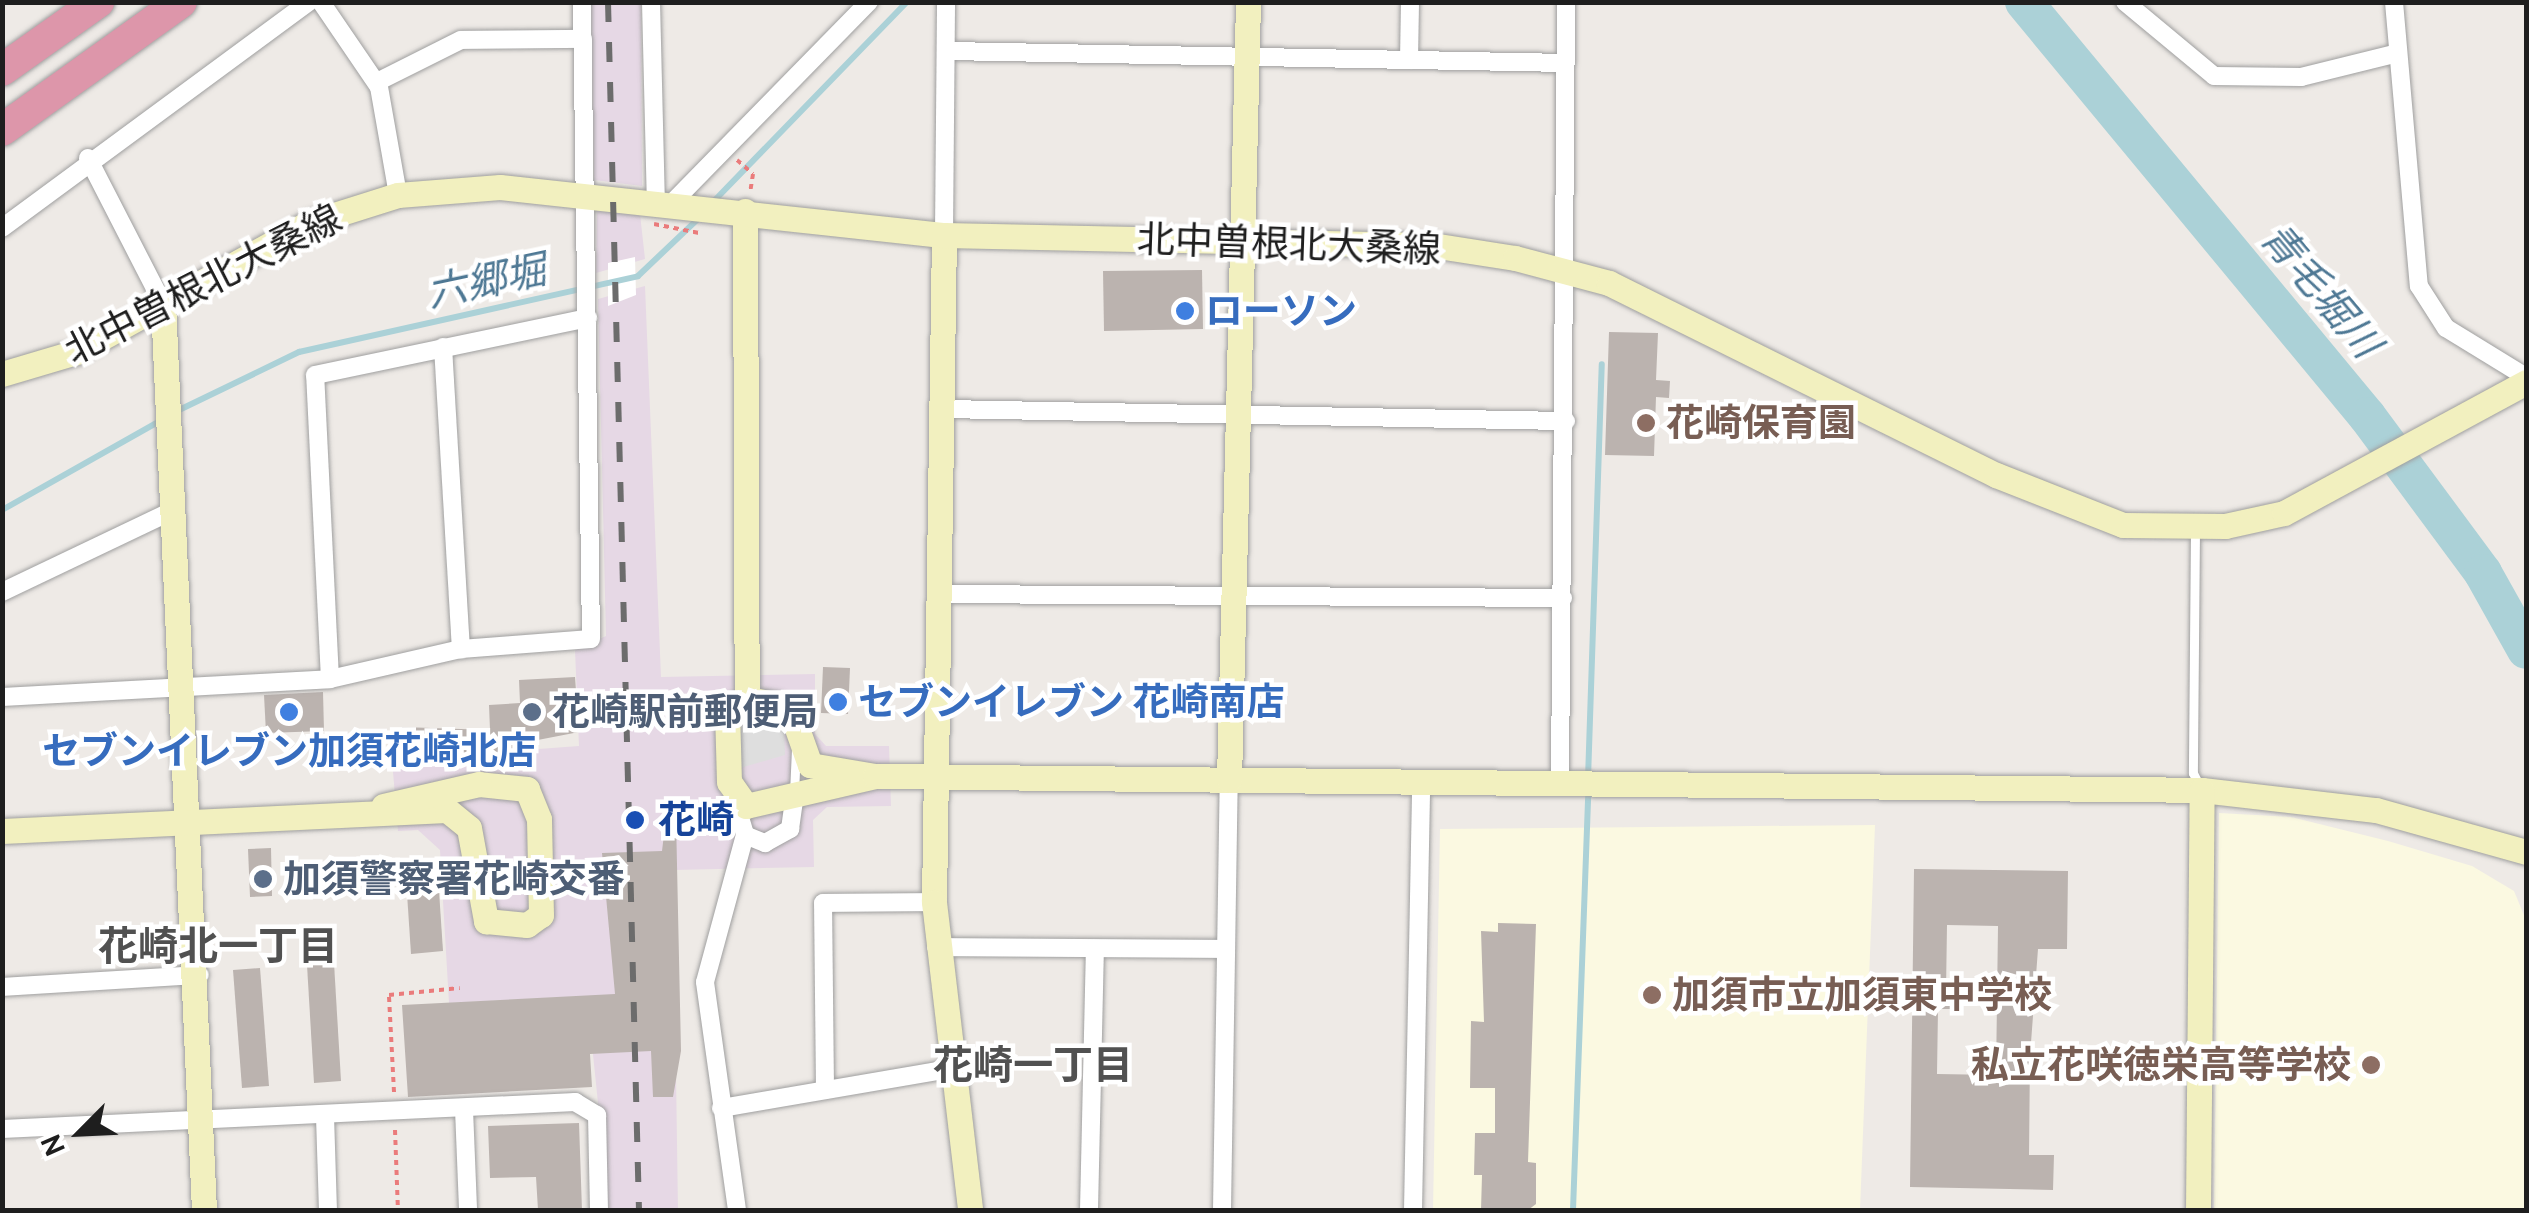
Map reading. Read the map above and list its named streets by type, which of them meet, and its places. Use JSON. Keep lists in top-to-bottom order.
{
  "streets": {
    "street": ["北中曽根北大桑線"]
  },
  "districts": ["花崎北一丁目", "花崎一丁目"],
  "water": ["六郷堀", "青毛堀川"],
  "places": [
    "ローソン",
    "花崎保育園",
    "セブンイレブン 花崎南店",
    "セブンイレブン加須花崎北店",
    "花崎駅前郵便局",
    "花崎",
    "加須警察署花崎交番",
    "加須市立加須東中学校",
    "私立花咲徳栄高等学校"
  ],
  "north": "bottom left"
}
